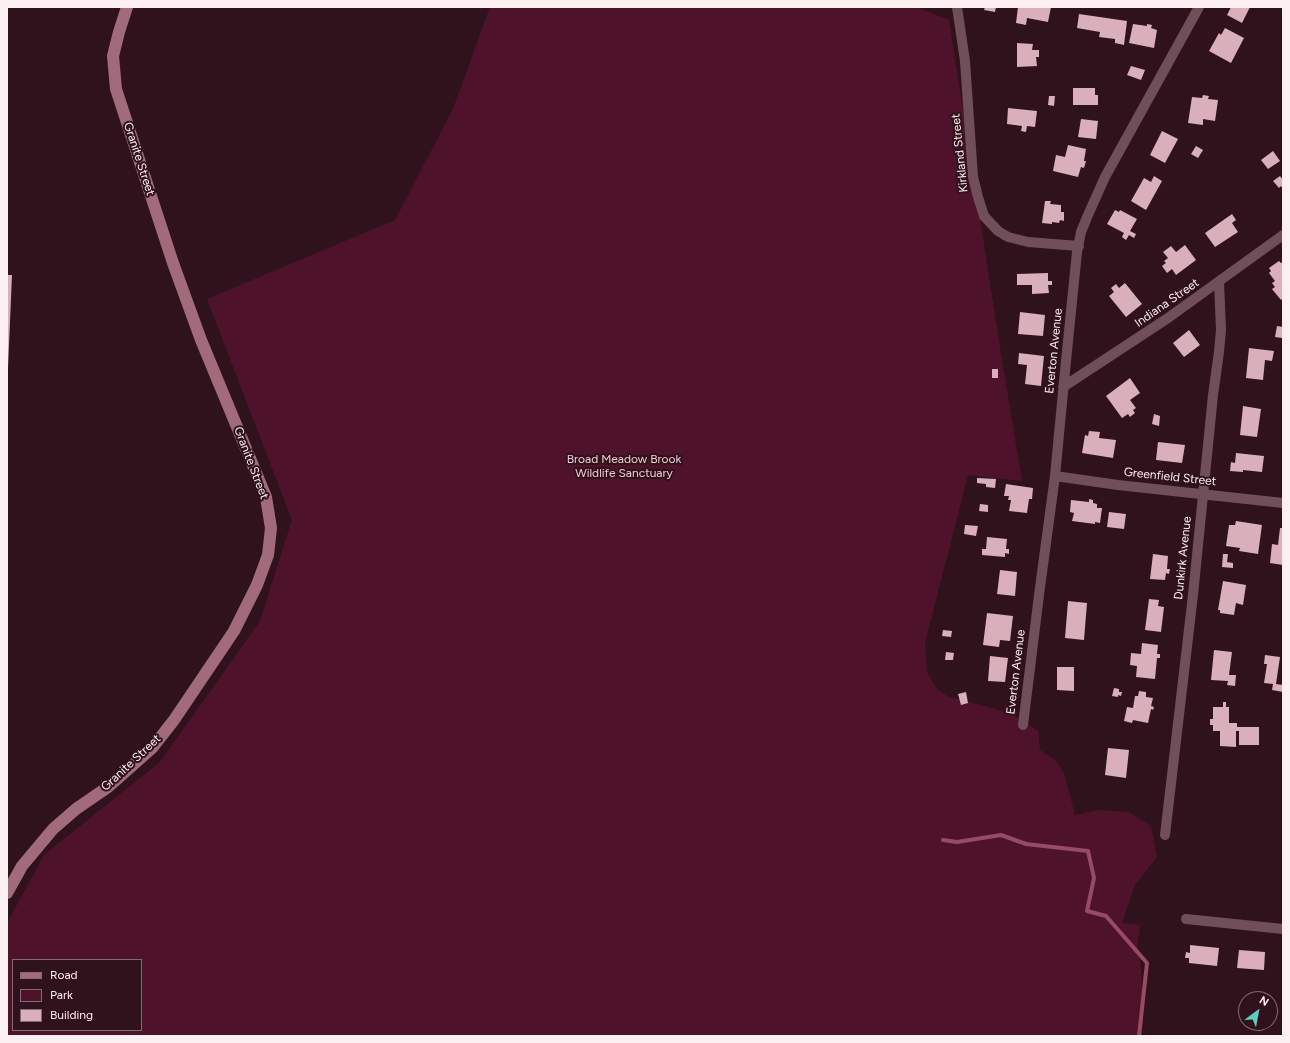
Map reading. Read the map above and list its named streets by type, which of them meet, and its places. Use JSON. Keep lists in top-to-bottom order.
{
  "streets": {
    "street": [
      "Kirkland Street",
      "Granite Street",
      "Indiana Street",
      "Everton Avenue",
      "Greenfield Street",
      "Dunkirk Avenue"
    ]
  },
  "crossings": [
    ["Kirkland Street", "Everton Avenue"],
    ["Indiana Street", "Everton Avenue"],
    ["Indiana Street", "Dunkirk Avenue"],
    ["Everton Avenue", "Greenfield Street"],
    ["Greenfield Street", "Dunkirk Avenue"]
  ],
  "parks": ["Broad Meadow Brook Wildlife Sanctuary"],
  "legend": ["Road", "Park", "Building"],
  "north": "top right"
}
